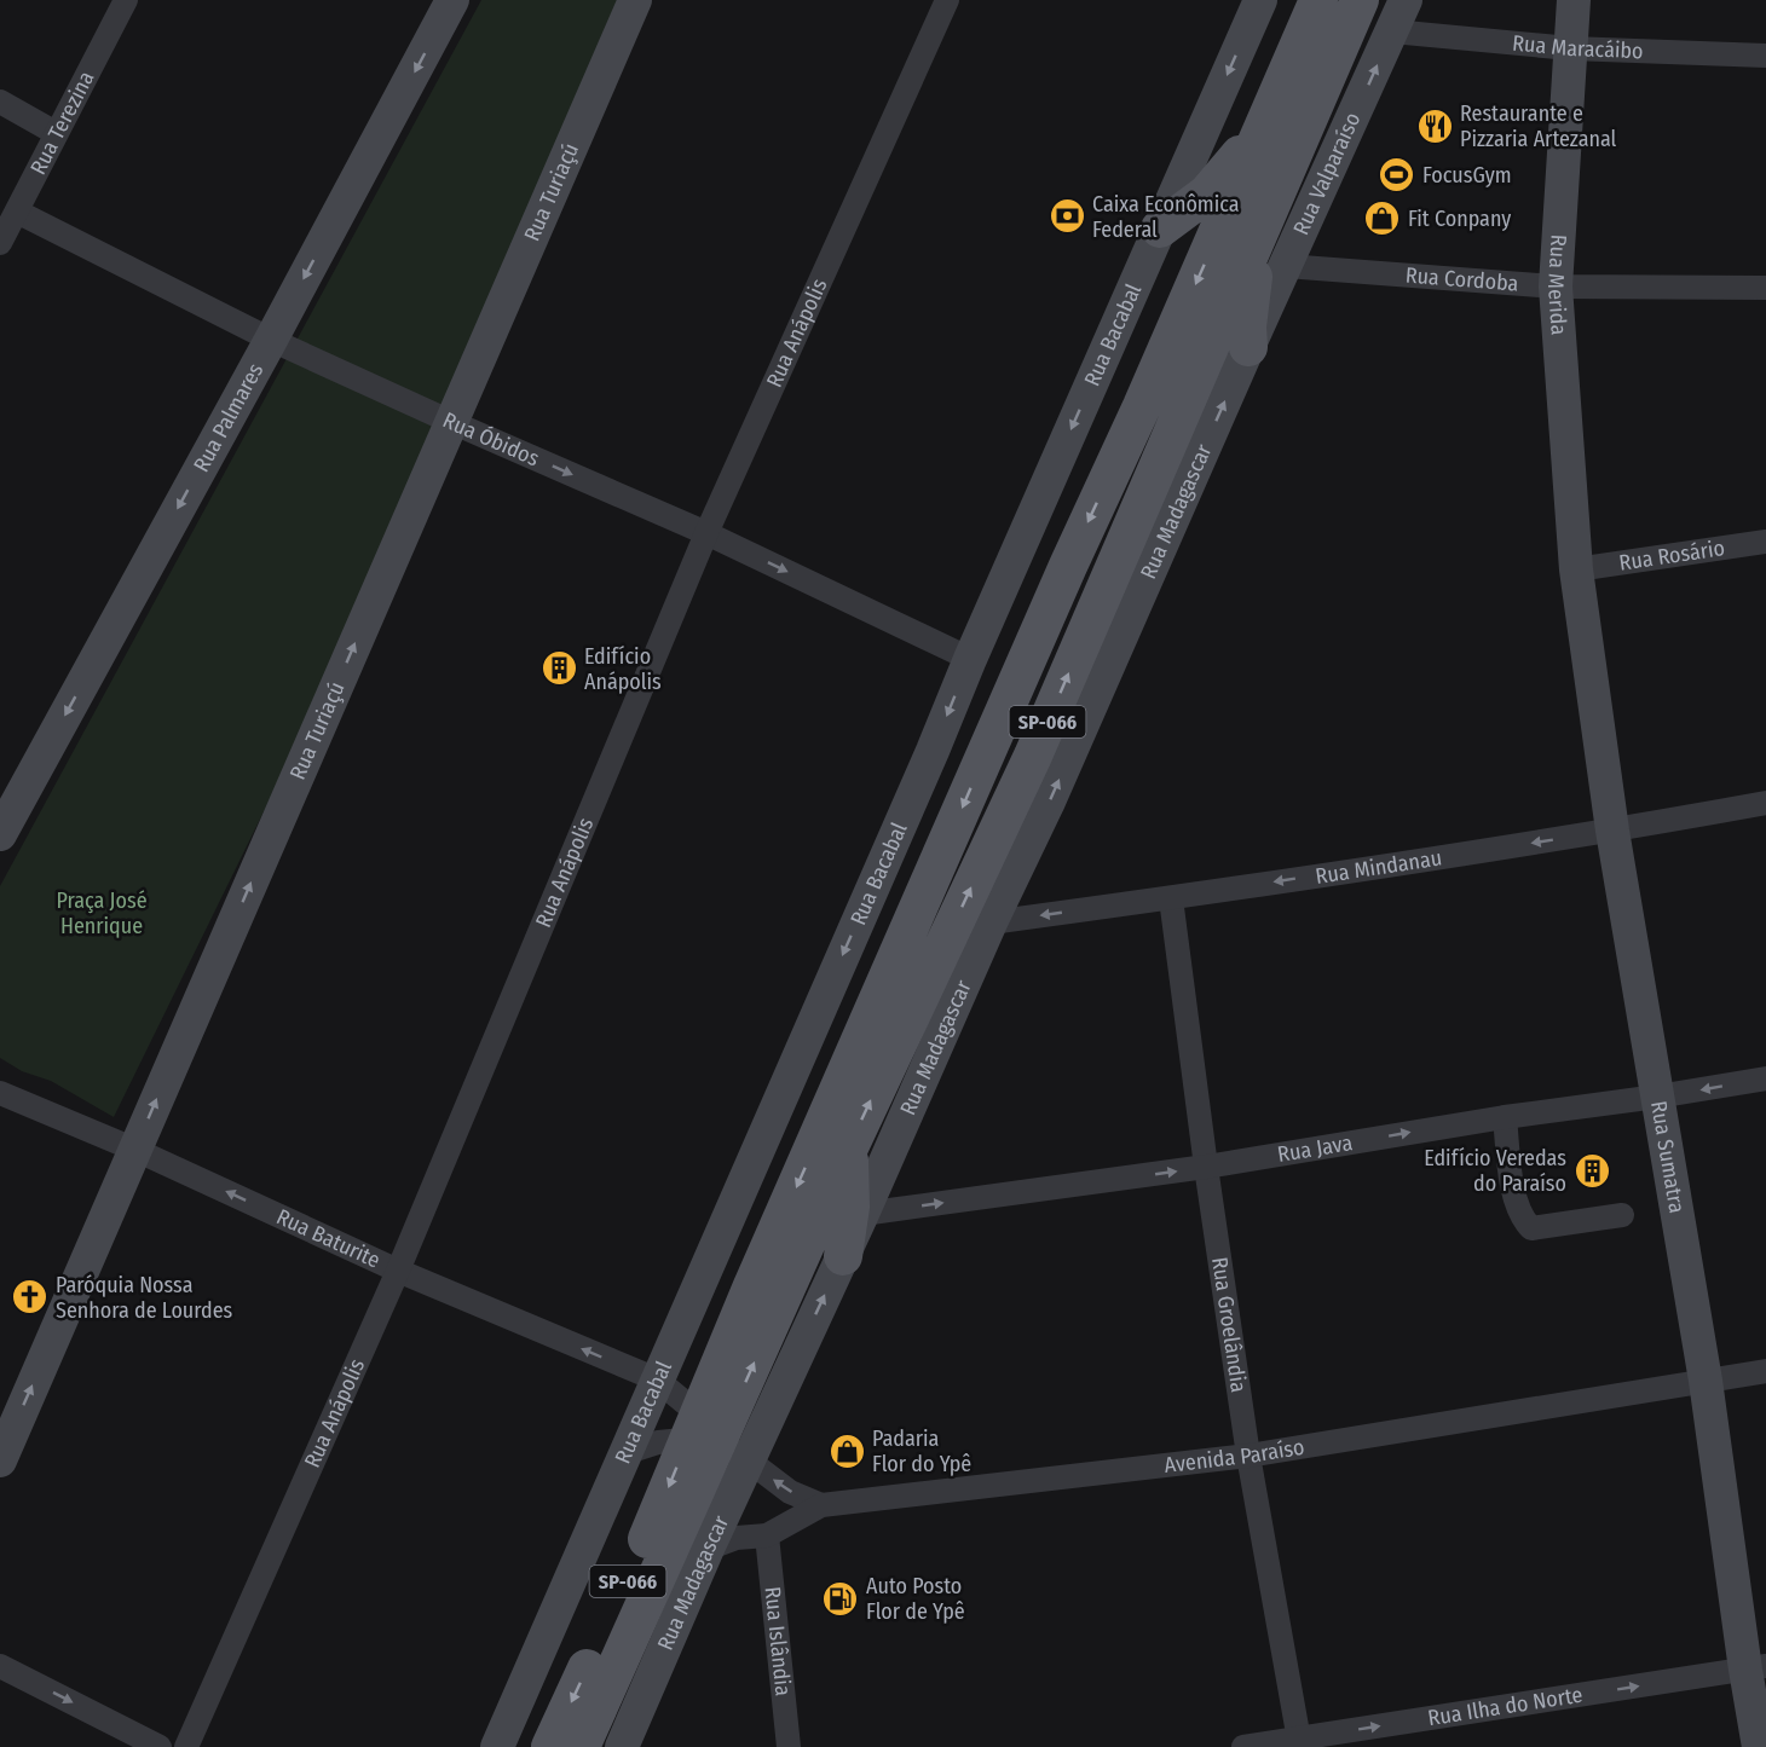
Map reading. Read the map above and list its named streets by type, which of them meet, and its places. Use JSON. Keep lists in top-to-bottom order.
{
  "streets": {
    "main road": ["SP-066"],
    "street": [
      "Rua Maracáibo",
      "Rua Terezina",
      "Rua Valparaíso",
      "Rua Turiaçú",
      "Rua Cordoba",
      "Rua Merida",
      "Rua Anápolis",
      "Rua Bacabal",
      "Rua Palmares",
      "Rua Óbidos",
      "Rua Madagascar",
      "Rua Rosário",
      "Rua Mindanau",
      "Rua Java",
      "Rua Sumatra",
      "Rua Baturite",
      "Rua Groelândia",
      "Avenida Paraíso",
      "Rua Islândia",
      "Rua Ilha do Norte"
    ]
  },
  "crossings": [
    ["Rua Maracáibo", "Rua Valparaíso"],
    ["Rua Maracáibo", "Rua Merida"],
    ["Rua Terezina", "Rua Óbidos"],
    ["Rua Valparaíso", "Rua Cordoba"],
    ["Rua Valparaíso", "Rua Madagascar"],
    ["Rua Turiaçú", "Rua Óbidos"],
    ["Rua Turiaçú", "Rua Baturite"],
    ["Rua Cordoba", "Rua Merida"],
    ["Rua Merida", "Rua Rosário"],
    ["Rua Merida", "Rua Sumatra"],
    ["Rua Anápolis", "Rua Óbidos"],
    ["Rua Anápolis", "Rua Baturite"],
    ["Rua Bacabal", "Rua Óbidos"],
    ["Rua Bacabal", "Rua Baturite"],
    ["Rua Palmares", "Rua Óbidos"],
    ["Rua Madagascar", "SP-066"],
    ["Rua Madagascar", "Rua Mindanau"],
    ["Rua Madagascar", "Rua Java"],
    ["Rua Madagascar", "Rua Baturite"],
    ["Rua Madagascar", "Avenida Paraíso"],
    ["Rua Rosário", "Rua Sumatra"],
    ["SP-066", "Rua Baturite"],
    ["Rua Mindanau", "Rua Sumatra"],
    ["Rua Mindanau", "Rua Groelândia"],
    ["Rua Java", "Rua Sumatra"],
    ["Rua Java", "Rua Groelândia"],
    ["Rua Sumatra", "Avenida Paraíso"],
    ["Rua Sumatra", "Rua Ilha do Norte"],
    ["Rua Baturite", "Avenida Paraíso"],
    ["Rua Groelândia", "Avenida Paraíso"],
    ["Rua Groelândia", "Rua Ilha do Norte"],
    ["Avenida Paraíso", "Rua Islândia"]
  ],
  "one_way": [
    "Rua Valparaíso",
    "Rua Turiaçú",
    "Rua Bacabal",
    "Rua Palmares",
    "Rua Óbidos",
    "Rua Madagascar",
    "Rua Mindanau",
    "Rua Baturite",
    "Rua Ilha do Norte"
  ],
  "parks": ["Praça José Henrique"],
  "places": {
    "restaurant": ["Restaurante e Pizzaria Artezanal"],
    "sports": ["FocusGym"],
    "bank": ["Caixa Econômica Federal"],
    "shop": ["Fit Conpany", "Padaria Flor do Ypê"],
    "building": ["Edifício Anápolis", "Edifício Veredas do Paraíso"],
    "church": ["Paróquia Nossa Senhora de Lourdes"],
    "fuel station": ["Auto Posto Flor de Ypê"]
  }
}
